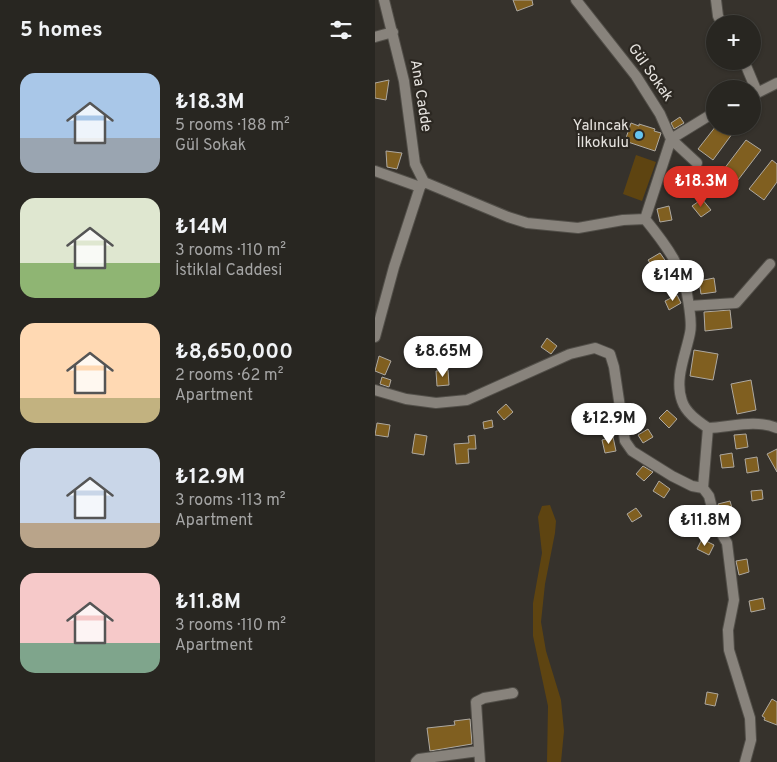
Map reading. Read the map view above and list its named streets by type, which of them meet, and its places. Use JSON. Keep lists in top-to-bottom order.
{
  "streets": {
    "street": ["Gül Sokak", "Ana Cadde"]
  },
  "places": ["Yalıncak İlkokulu"],
  "page": {
    "heading": "5 homes",
    "map_buttons": ["+", "−"],
    "list": [
      {
        "name": "₺18.3M",
        "note": "5 rooms · 188 m² · Gül Sokak"
      },
      {
        "name": "₺14M",
        "note": "3 rooms · 110 m² · İstiklal Caddesi"
      },
      {
        "name": "₺8,650,000",
        "note": "2 rooms · 62 m² · Apartment"
      },
      {
        "name": "₺12.9M",
        "note": "3 rooms · 113 m² · Apartment"
      },
      {
        "name": "₺11.8M",
        "note": "3 rooms · 110 m² · Apartment"
      }
    ],
    "price": [
      "₺18.3M",
      "₺14M",
      "₺8.65M",
      "₺12.9M",
      "₺11.8M"
    ]
  }
}
